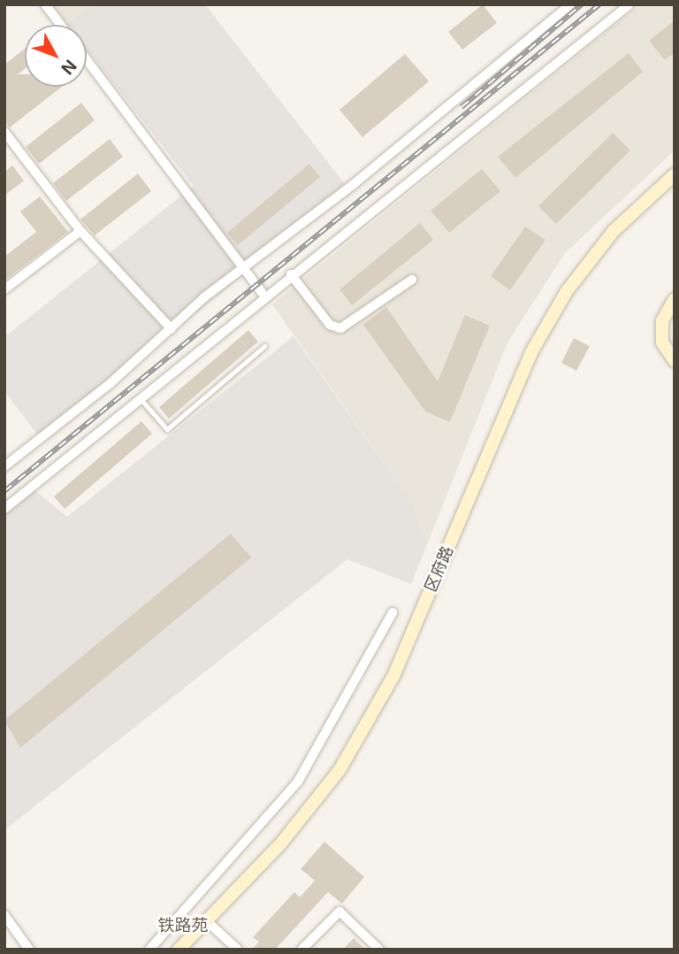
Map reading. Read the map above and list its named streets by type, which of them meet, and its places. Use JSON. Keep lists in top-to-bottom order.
{
  "streets": {
    "main road": ["区府路"]
  },
  "districts": ["铁路苑"],
  "north": "bottom right"
}
